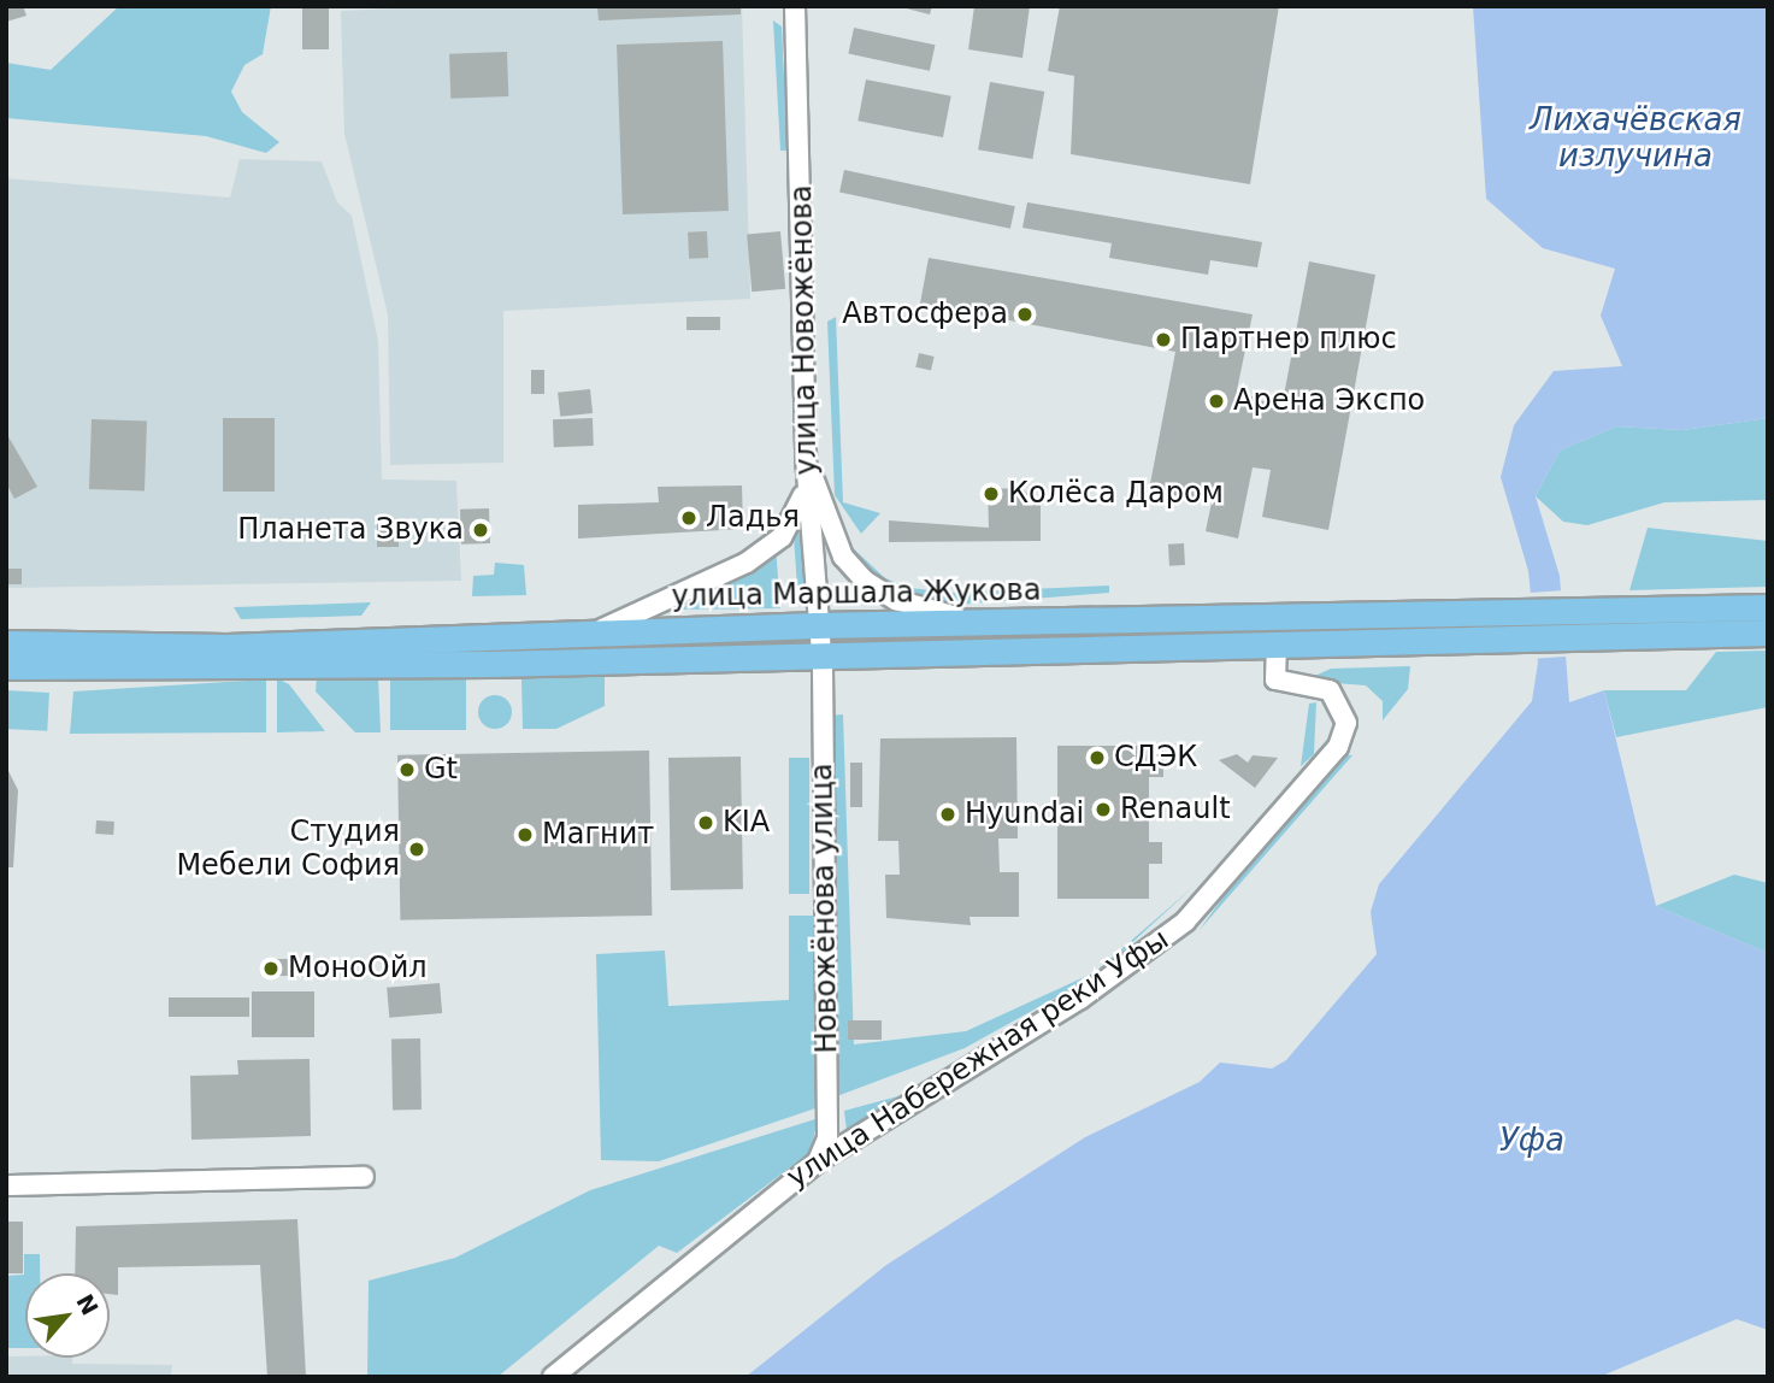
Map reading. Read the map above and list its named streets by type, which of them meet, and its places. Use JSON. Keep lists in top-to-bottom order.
{
  "streets": {
    "main road": ["улица Маршала Жукова"],
    "street": ["улица Новожёнова", "Новожёнова улица", "улица Набережная реки Уфы"]
  },
  "crossings": [
    ["улица Новожёнова", "улица Маршала Жукова"],
    ["улица Новожёнова", "Новожёнова улица"],
    ["улица Маршала Жукова", "Новожёнова улица"],
    ["улица Маршала Жукова", "улица Набережная реки Уфы"],
    ["Новожёнова улица", "улица Набережная реки Уфы"]
  ],
  "water": ["Лихачёвская излучина", "Уфа"],
  "places": [
    "Автосфера",
    "Партнер плюс",
    "Арена Экспо",
    "Колёса Даром",
    "Ладья",
    "Планета Звука",
    "СДЭК",
    "Gt",
    "Renault",
    "Hyundai",
    "KIA",
    "Магнит",
    "Студия Мебели София",
    "МоноОйл"
  ],
  "north": "top right"
}
